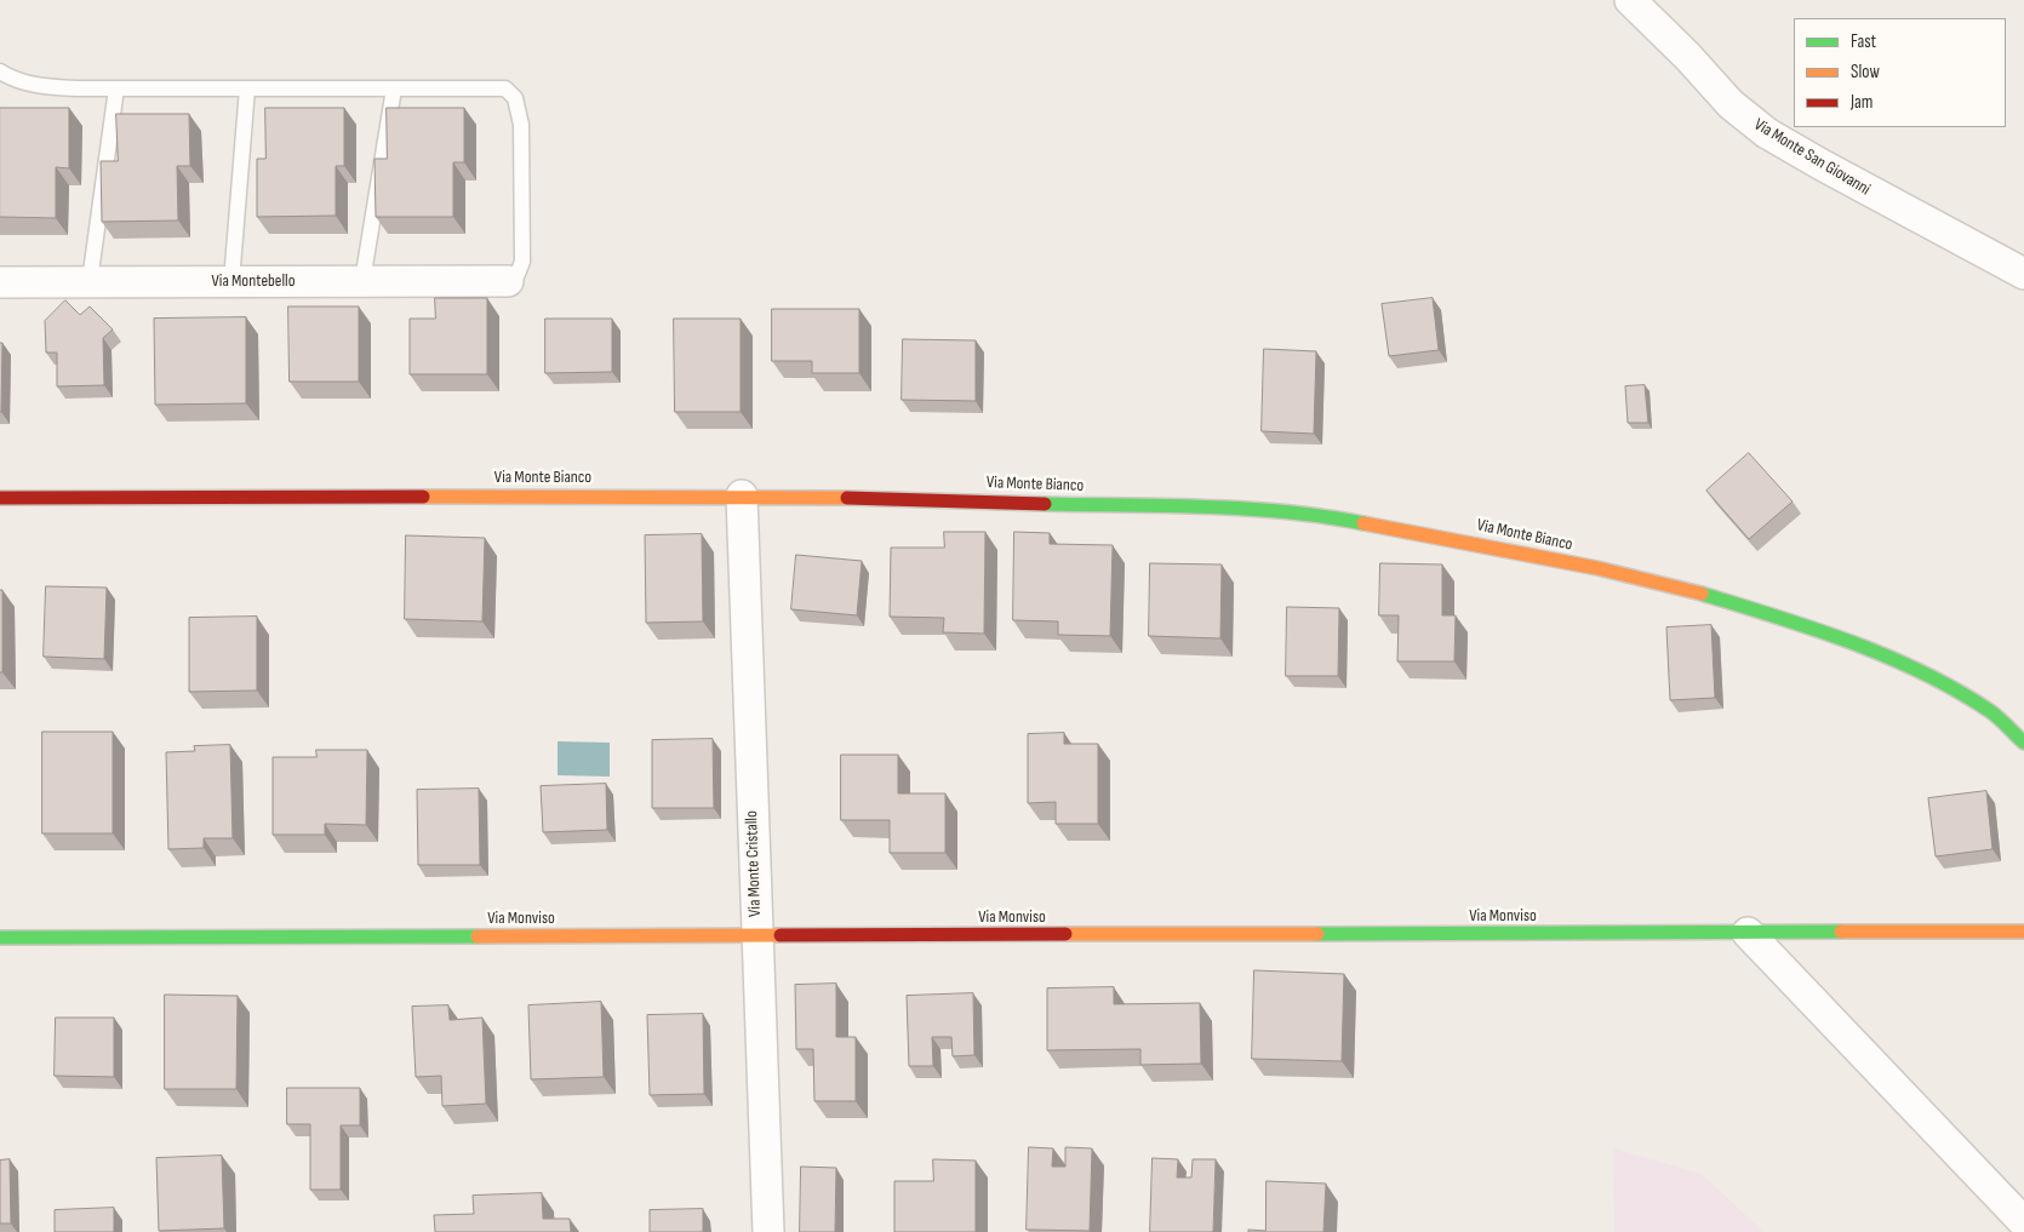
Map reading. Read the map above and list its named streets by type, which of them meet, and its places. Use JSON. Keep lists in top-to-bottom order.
{
  "streets": {
    "street": [
      "Via Monte San Giovanni",
      "Via Montebello",
      "Via Monte Bianco",
      "Via Monte Cristallo",
      "Via Monviso"
    ]
  },
  "crossings": [
    ["Via Monte Bianco", "Via Monte Cristallo"],
    ["Via Monte Cristallo", "Via Monviso"]
  ],
  "legend": ["Fast", "Slow", "Jam"]
}
